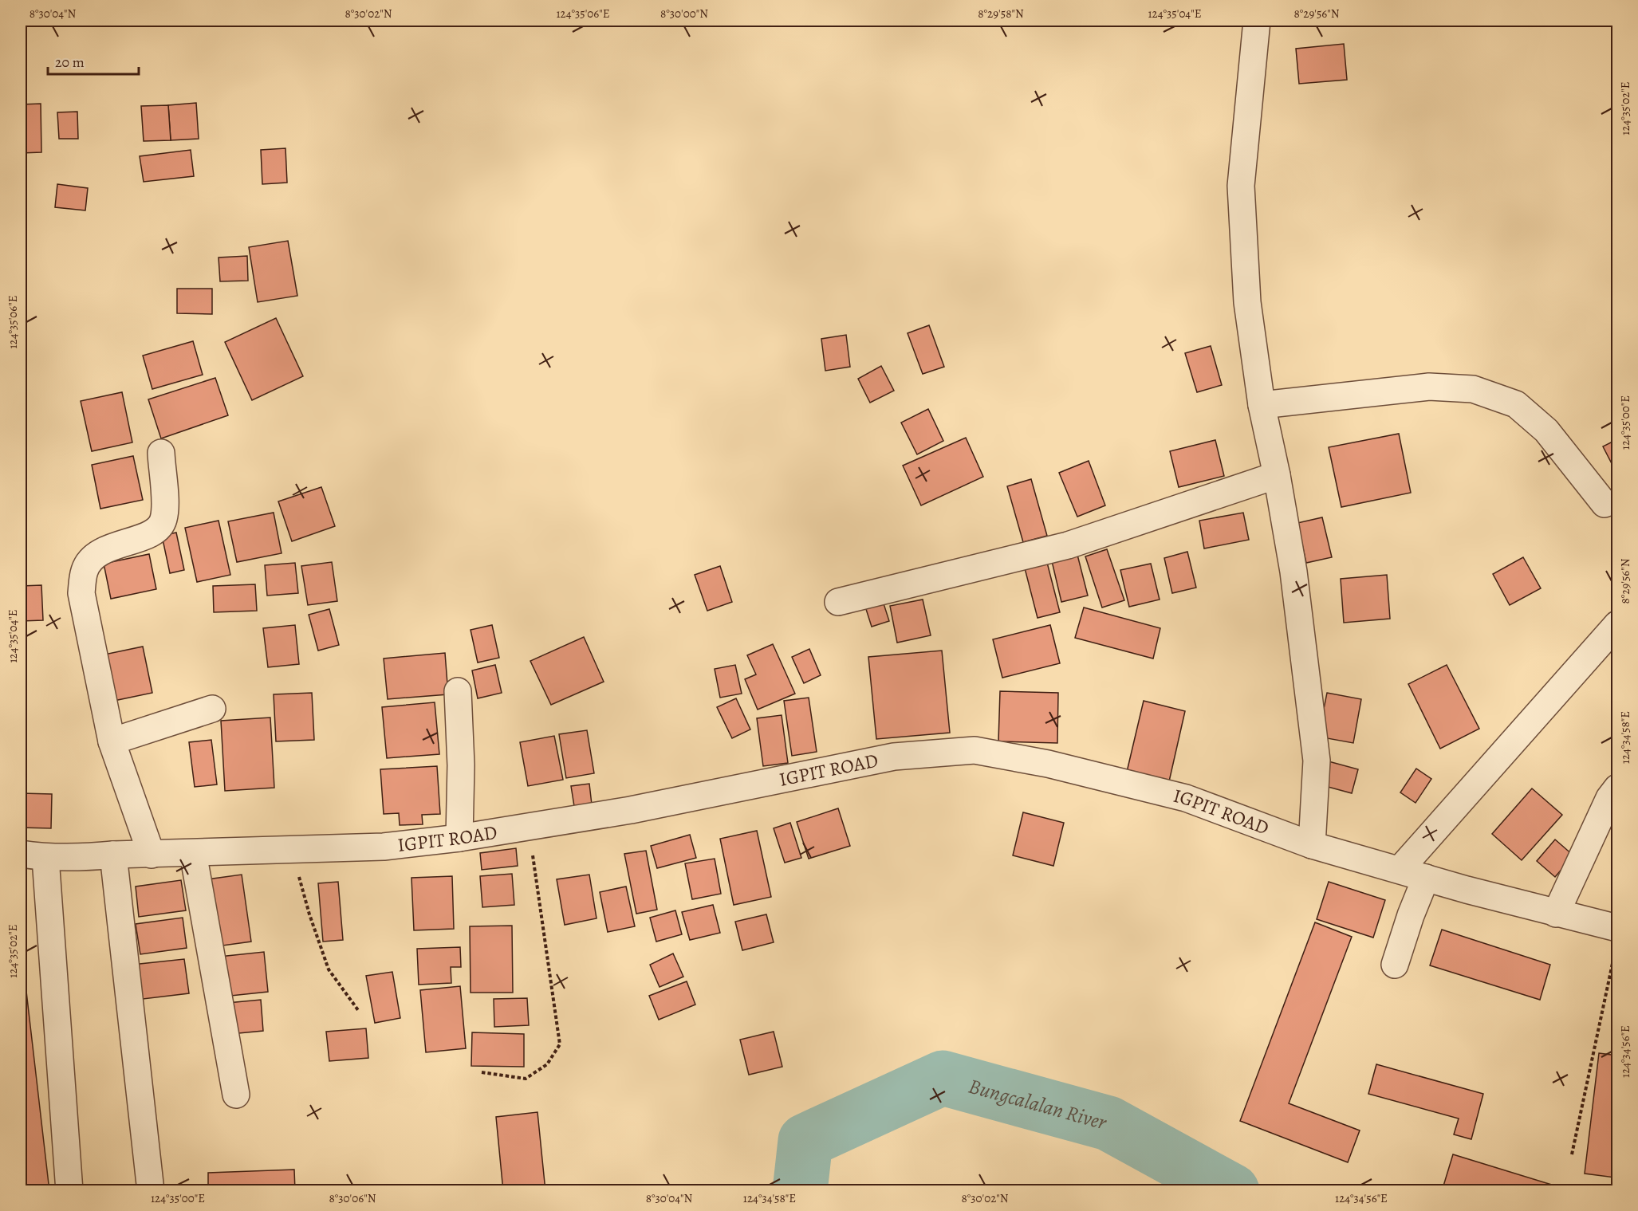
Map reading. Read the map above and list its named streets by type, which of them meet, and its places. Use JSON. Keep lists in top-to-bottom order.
{
  "streets": {
    "street": ["IGPIT ROAD"]
  },
  "water": ["Bungcalalan River"],
  "scale_bar": "20 m",
  "coordinates": [
    "8°30'04\"N",
    "8°30'02\"N",
    "124°35'06\"E",
    "8°30'00\"N",
    "8°29'58\"N",
    "124°35'04\"E",
    "8°29'56\"N",
    "124°35'02\"E",
    "124°35'00\"E",
    "124°34'58\"E",
    "124°34'56\"E",
    "8°30'06\"N"
  ]
}
